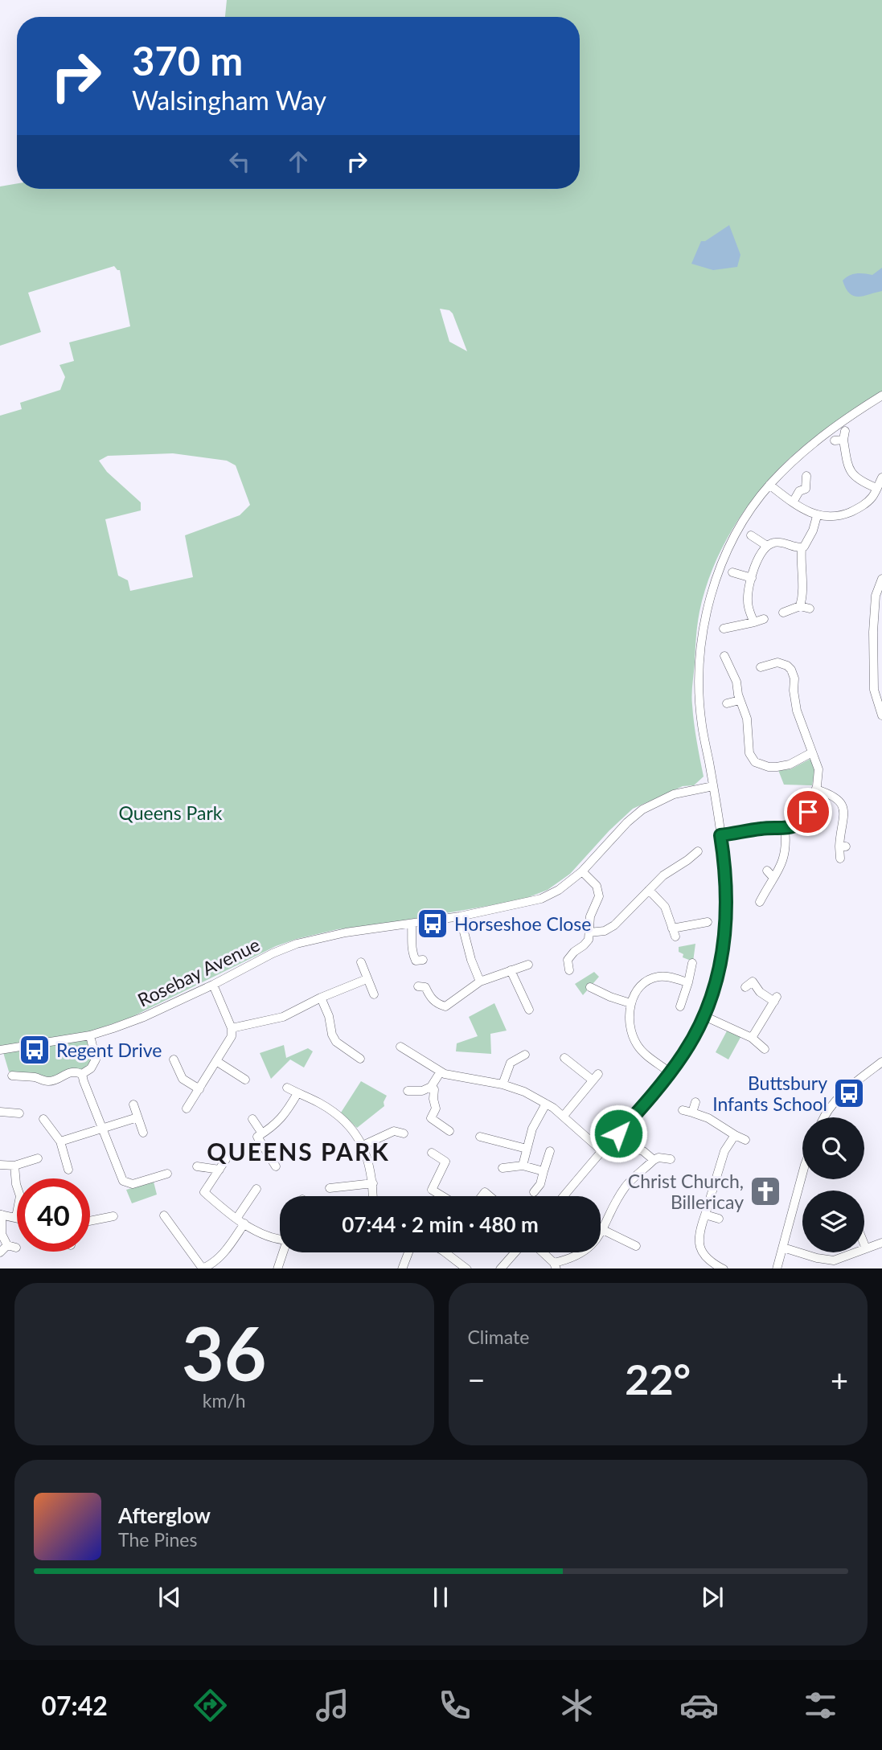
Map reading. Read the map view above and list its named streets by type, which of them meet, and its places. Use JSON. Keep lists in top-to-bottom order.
{
  "streets": {
    "street": ["Rosebay Avenue"]
  },
  "districts": ["QUEENS PARK"],
  "parks": ["Queens Park"],
  "places": {
    "bus stop": ["Horseshoe Close", "Regent Drive", "Buttsbury Infants School"],
    "church": ["Christ Church, Billericay"]
  },
  "page": {
    "turn": ["370 m", "Walsingham Way"],
    "limit": "40",
    "trip": "07:44 · 2 min · 480 m",
    "tile": [
      ["36", "km/h"],
      "Climate"
    ],
    "heat": ["−", "22°", "+"],
    "song": ["Afterglow", "The Pines"],
    "tabs": "07:42"
  }
}
